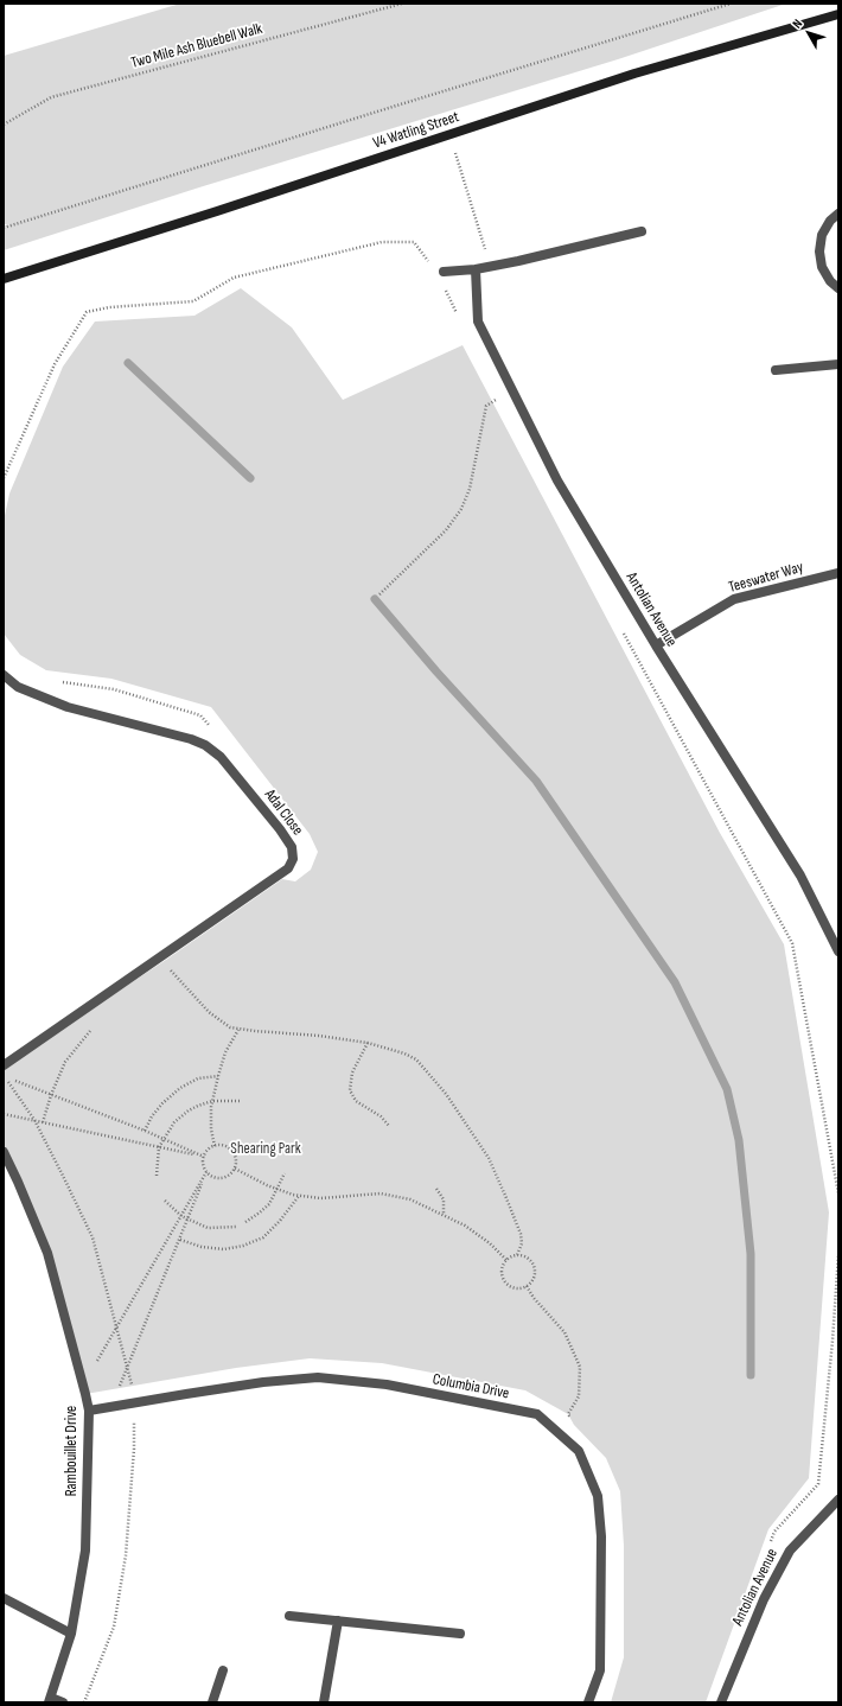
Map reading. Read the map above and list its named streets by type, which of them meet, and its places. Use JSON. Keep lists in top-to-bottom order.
{
  "streets": {
    "street": [
      "V4 Watling Street",
      "Teeswater Way",
      "Antolian Avenue",
      "Adal Close",
      "Columbia Drive",
      "Rambouillet Drive"
    ],
    "path": ["Two Mile Ash Bluebell Walk"]
  },
  "crossings": [
    ["Teeswater Way", "Antolian Avenue"],
    ["Columbia Drive", "Rambouillet Drive"]
  ],
  "parks": ["Shearing Park"],
  "north": "top left"
}
